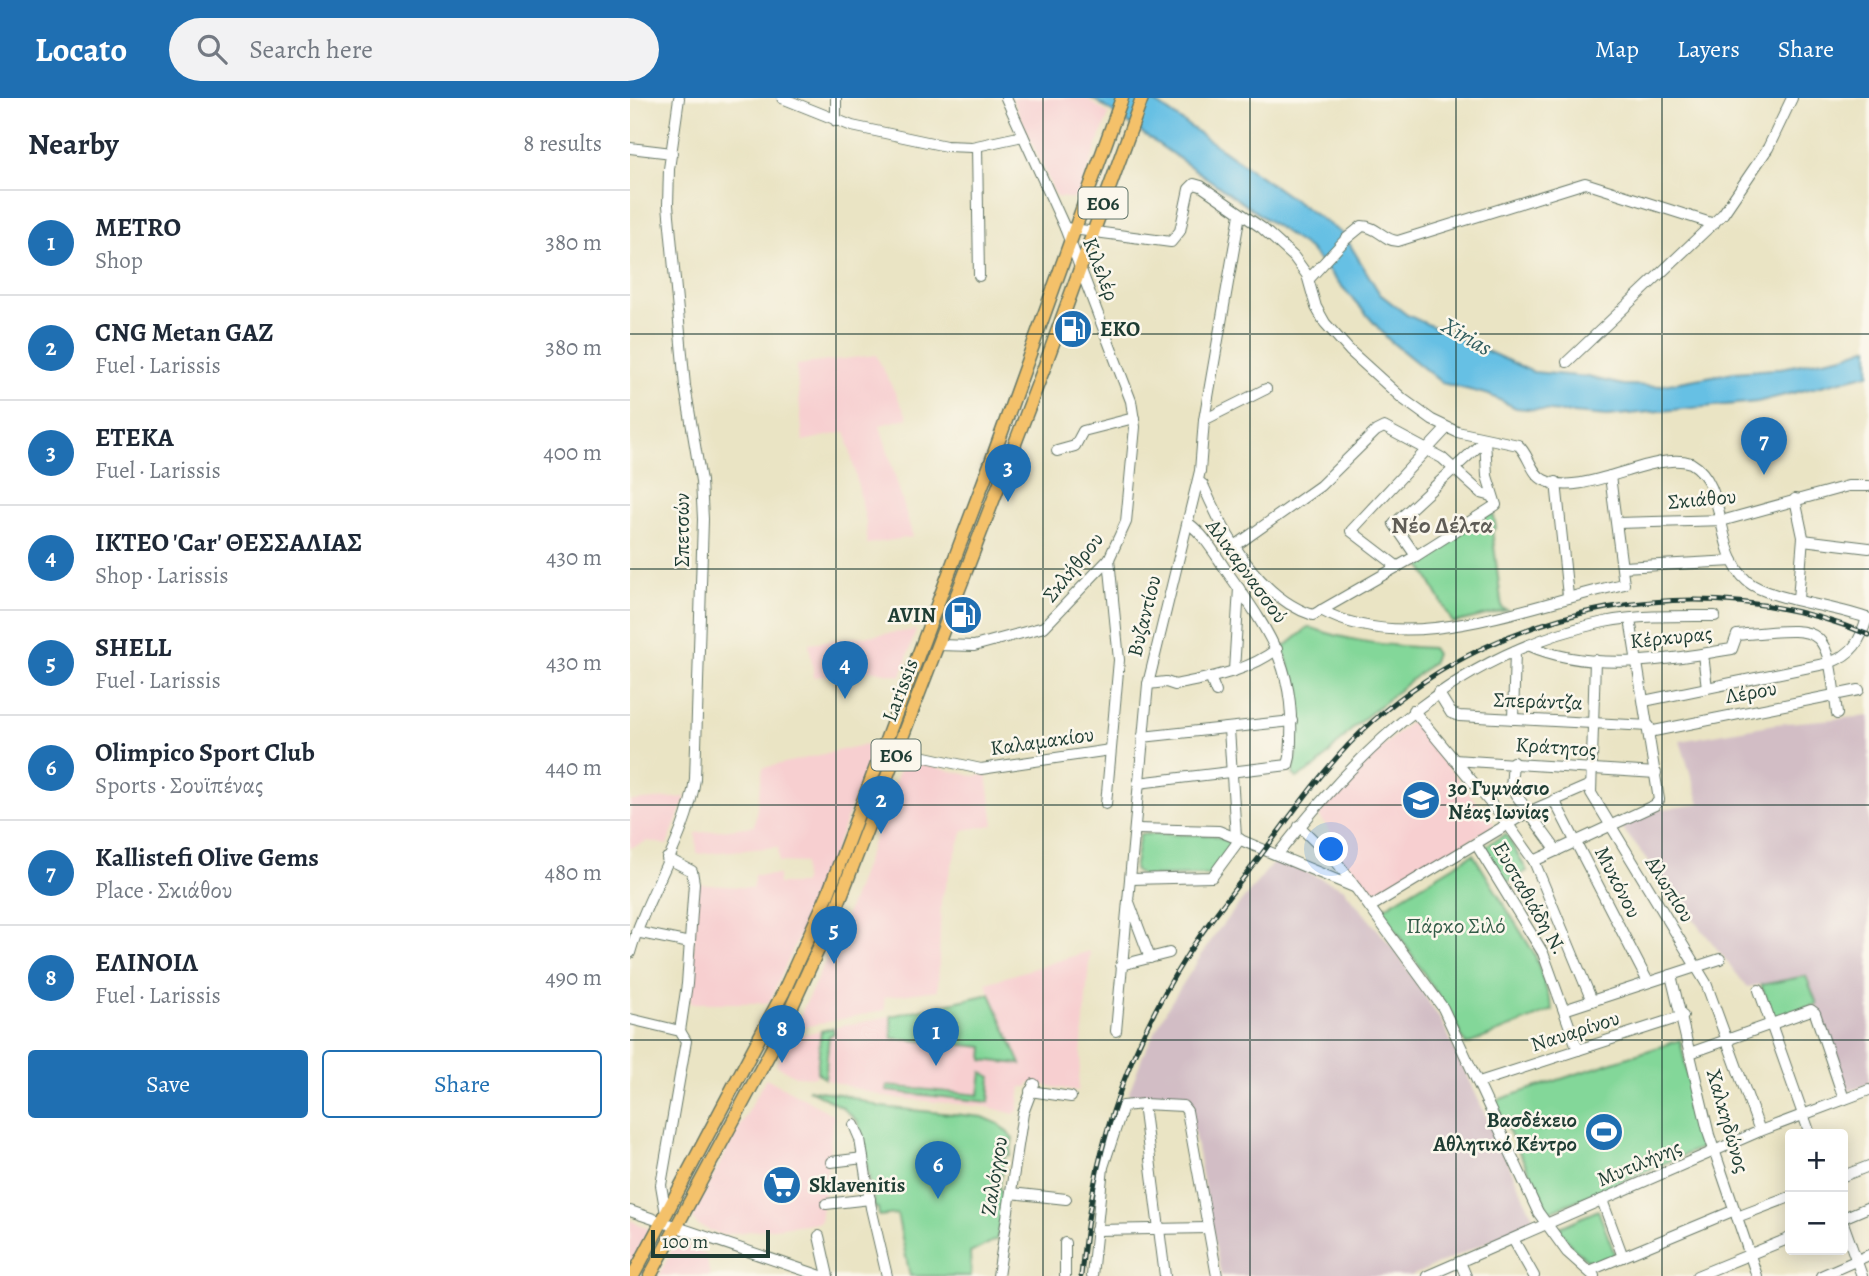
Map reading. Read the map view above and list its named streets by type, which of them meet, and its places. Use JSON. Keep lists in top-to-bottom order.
{
  "streets": {
    "main road": ["ΕΟ6", "Larissis"],
    "street": [
      "Κιλελέρ",
      "Σκιάθου",
      "Σπετσών",
      "Σκλήθρου",
      "Αλικαρνασσού",
      "Βυζαντίου",
      "Κέρκυρας",
      "Λέρου",
      "Σπεράντζα",
      "Καλαμακίου",
      "Κράτητος",
      "Μυκόνου",
      "Αλωπίου",
      "Ευσταθιάδη Ν.",
      "Ναυαρίνου",
      "Χαλκηδώνος",
      "Μυτιλήνης",
      "Ζαλόγγου"
    ]
  },
  "crossings": [
    ["Κιλελέρ", "Σκλήθρου"],
    ["Κιλελέρ", "Larissis"],
    ["Σκλήθρου", "Larissis"],
    ["Αλικαρνασσού", "Βυζαντίου"],
    ["Κέρκυρας", "Σπεράντζα"],
    ["Κέρκυρας", "Αλωπίου"],
    ["Larissis", "Καλαμακίου"],
    ["Λέρου", "Σπεράντζα"],
    ["Σπεράντζα", "Αλωπίου"],
    ["Κράτητος", "Αλωπίου"],
    ["Αλωπίου", "Μυτιλήνης"],
    ["Ευσταθιάδη Ν.", "Ναυαρίνου"],
    ["Ναυαρίνου", "Χαλκηδώνος"],
    ["Χαλκηδώνος", "Μυτιλήνης"]
  ],
  "districts": ["Νέο Δέλτα"],
  "water": ["Xirias"],
  "parks": ["Πάρκο Σιλό"],
  "places": {
    "fuel station": ["EKO", "AVIN"],
    "school or university": ["3ο Γυμνάσιο Νέας Ιωνίας"],
    "sports": ["Βασδέκειο Αθλητικό Κέντρο"],
    "supermarket": ["Sklavenitis"]
  },
  "scale_bar": "100 m",
  "page": {
    "header": "Locato",
    "search": "Search here",
    "nav": ["Map", "Layers", "Share"],
    "heading": ["Nearby", "8 results"],
    "list": [
      {
        "mark": "1",
        "name": "METRO",
        "note": "Shop",
        "value": "380 m"
      },
      {
        "mark": "2",
        "name": "CNG Metan GAZ",
        "note": "Fuel · Larissis",
        "value": "380 m"
      },
      {
        "mark": "3",
        "name": "ΕΤΕΚΑ",
        "note": "Fuel · Larissis",
        "value": "400 m"
      },
      {
        "mark": "4",
        "name": "ΙΚΤΕΟ 'Car' ΘΕΣΣΑΛΙΑΣ",
        "note": "Shop · Larissis",
        "value": "430 m"
      },
      {
        "mark": "5",
        "name": "SHELL",
        "note": "Fuel · Larissis",
        "value": "430 m"
      },
      {
        "mark": "6",
        "name": "Olimpico Sport Club",
        "note": "Sports · Σουϊπένας",
        "value": "440 m"
      },
      {
        "mark": "7",
        "name": "Kallistefi Olive Gems",
        "note": "Place · Σκιάθου",
        "value": "480 m"
      },
      {
        "mark": "8",
        "name": "ΕΛΙΝΟΙΛ",
        "note": "Fuel · Larissis",
        "value": "490 m"
      }
    ],
    "pins": [
      "7",
      "3",
      "4",
      "2",
      "5",
      "8",
      "1",
      "6"
    ],
    "buttons": ["Save", "Share"],
    "map_buttons": ["+", "−"],
    "scale": "100 m"
  }
}
